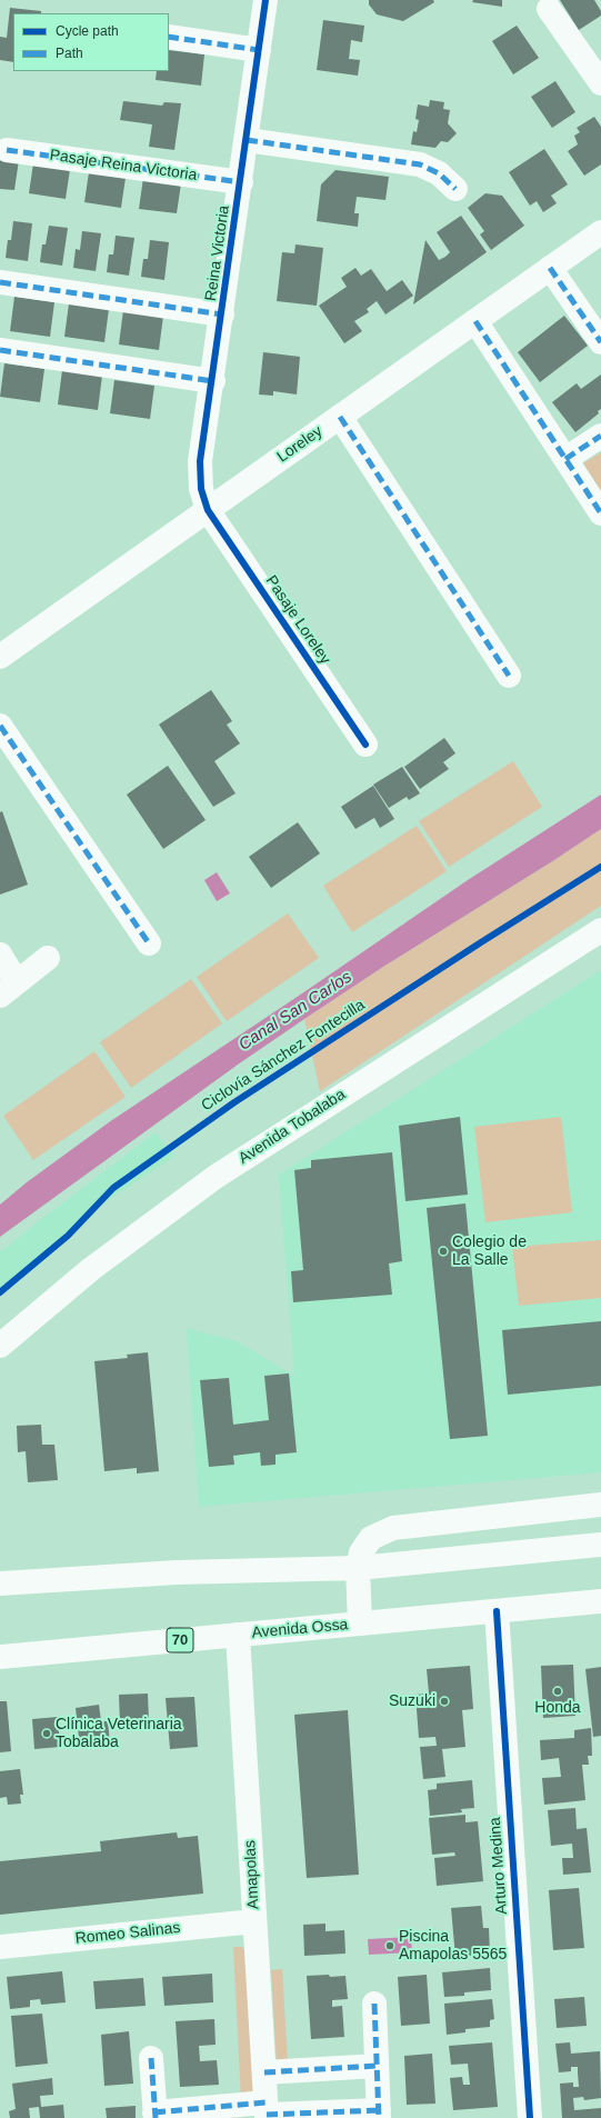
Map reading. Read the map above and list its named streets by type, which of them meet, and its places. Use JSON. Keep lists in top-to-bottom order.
{
  "streets": {
    "street": [
      "Pasaje Reina Victoria",
      "Reina Victoria",
      "Loreley",
      "Pasaje Loreley",
      "Avenida Tobalaba",
      "Avenida Ossa",
      "70",
      "Arturo Medina",
      "Amapolas",
      "Romeo Salinas"
    ],
    "cycle path": ["Ciclovía Sánchez Fontecilla"]
  },
  "crossings": [
    ["Pasaje Reina Victoria", "Reina Victoria"],
    ["Reina Victoria", "Loreley"],
    ["Reina Victoria", "Pasaje Loreley"],
    ["Loreley", "Pasaje Loreley"],
    ["Avenida Ossa", "Arturo Medina"],
    ["Avenida Ossa", "Amapolas"],
    ["Amapolas", "Romeo Salinas"]
  ],
  "water": ["Canal San Carlos"],
  "places": [
    "Colegio de La Salle",
    "Honda",
    "Suzuki",
    "Clínica Veterinaria Tobalaba",
    "Piscina Amapolas 5565"
  ],
  "legend": ["Cycle path", "Path"]
}
